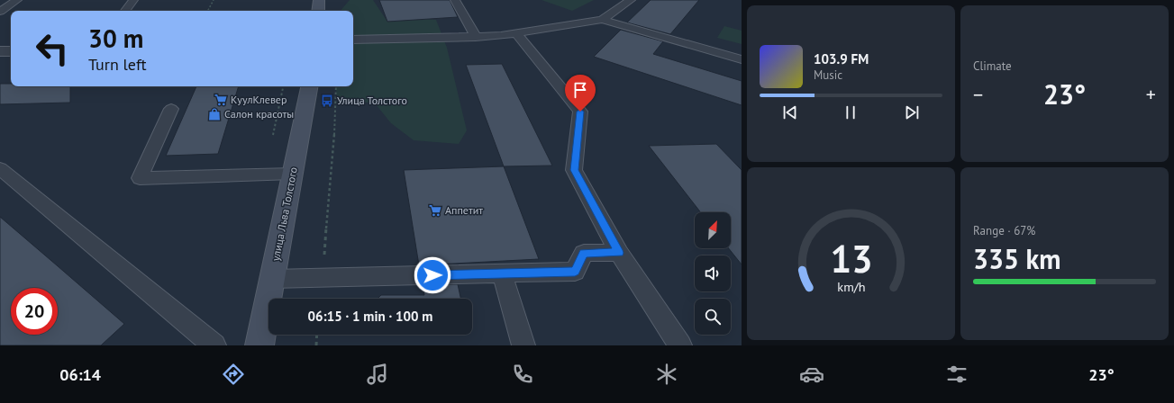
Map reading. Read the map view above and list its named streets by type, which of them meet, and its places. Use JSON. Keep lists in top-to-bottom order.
{
  "streets": {
    "street": ["улица Льва Толстого"]
  },
  "places": {
    "supermarket": ["КуулКлевер", "Аппетит"],
    "bus stop": ["Улица Толстого"],
    "shop": ["Салон красоты"]
  },
  "north": "top right",
  "page": {
    "tile": [
      "Climate",
      ["Range · 67%", "335 km"]
    ],
    "turn": ["30 m", "Turn left"],
    "song": ["103.9 FM", "Music"],
    "heat": ["−", "23°", "+"],
    "limit": "20",
    "trip": "06:15 · 1 min · 100 m",
    "tabs": ["06:14", "23°"],
    "gauge": ["13", "km/h"]
  }
}
